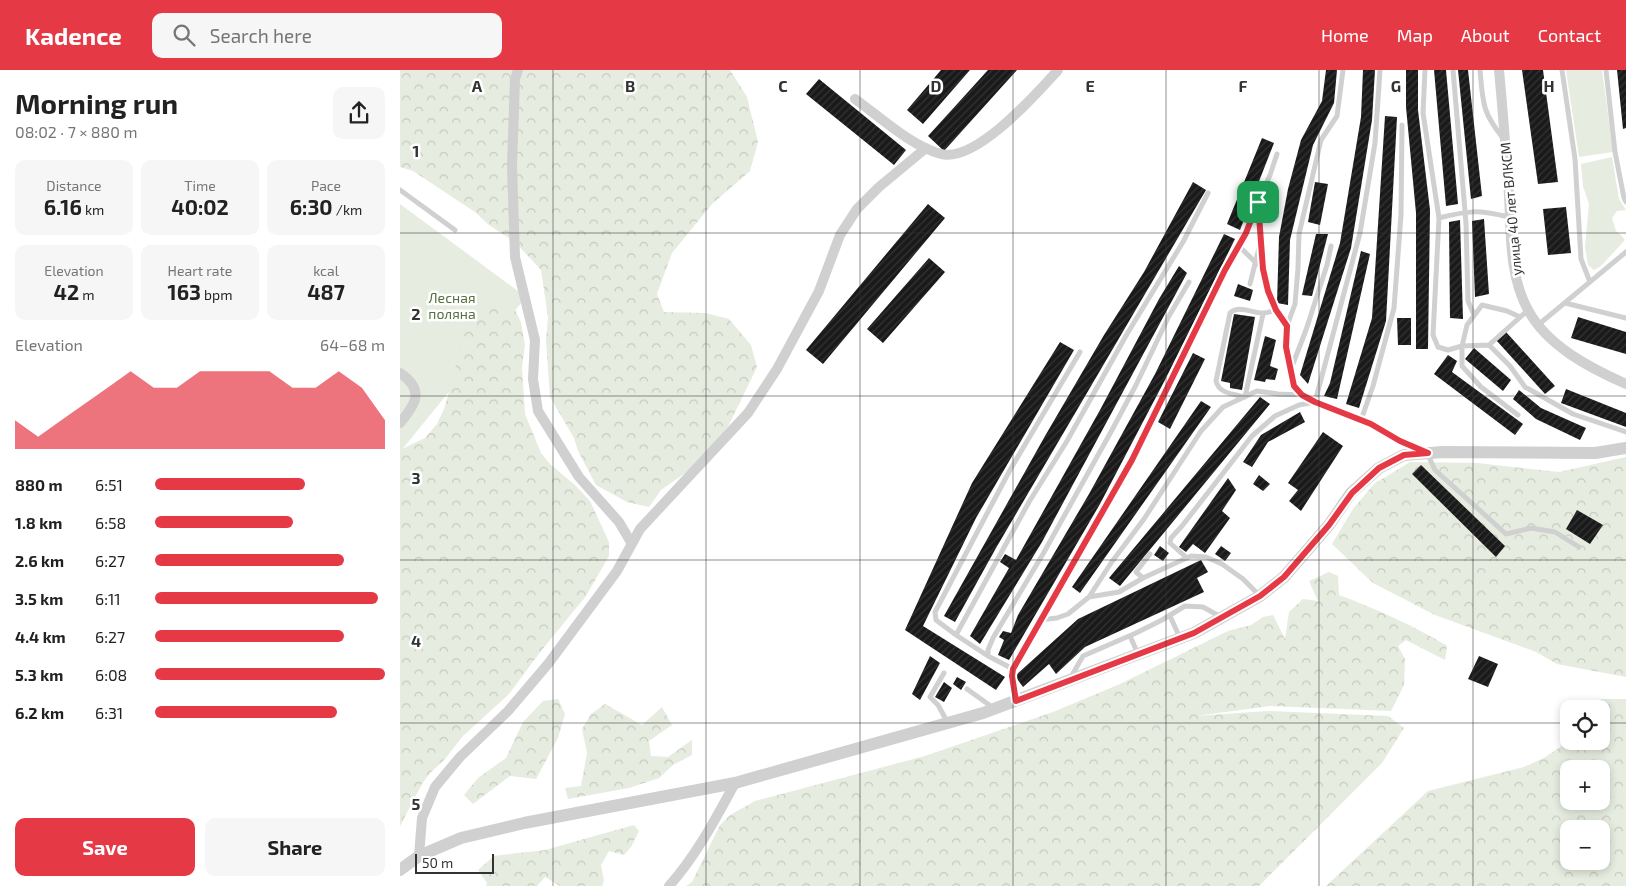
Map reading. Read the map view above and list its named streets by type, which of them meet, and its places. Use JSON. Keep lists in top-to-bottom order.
{
  "streets": {
    "street": ["улица 40 лет ВЛКСМ"]
  },
  "parks": ["Лесная поляна"],
  "scale_bar": "50 m",
  "page": {
    "header": "Kadence",
    "search": "Search here",
    "nav": [
      "Home",
      "Map",
      "About",
      "Contact"
    ],
    "heading": ["Morning run", "08:02 · 7 × 880 m"],
    "stats": [
      ["Distance", "6.16 km"],
      ["Time", "40:02"],
      ["Pace", "6:30 /km"],
      ["Elevation", "42 m"],
      ["Heart rate", "163 bpm"],
      ["kcal", "487"]
    ],
    "chart": ["Elevation", "64–68 m"],
    "list": [
      {
        "name": "880 m",
        "note": "6:51"
      },
      {
        "name": "1.8 km",
        "note": "6:58"
      },
      {
        "name": "2.6 km",
        "note": "6:27"
      },
      {
        "name": "3.5 km",
        "note": "6:11"
      },
      {
        "name": "4.4 km",
        "note": "6:27"
      },
      {
        "name": "5.3 km",
        "note": "6:08"
      },
      {
        "name": "6.2 km",
        "note": "6:31"
      }
    ],
    "map_buttons": ["+", "−"],
    "buttons": ["Save", "Share"],
    "scale": "50 m"
  },
  "grid": {
    "columns": [
      "A",
      "B",
      "C",
      "D",
      "E",
      "F",
      "G",
      "H"
    ],
    "rows": [
      "1",
      "2",
      "3",
      "4",
      "5"
    ]
  }
}
